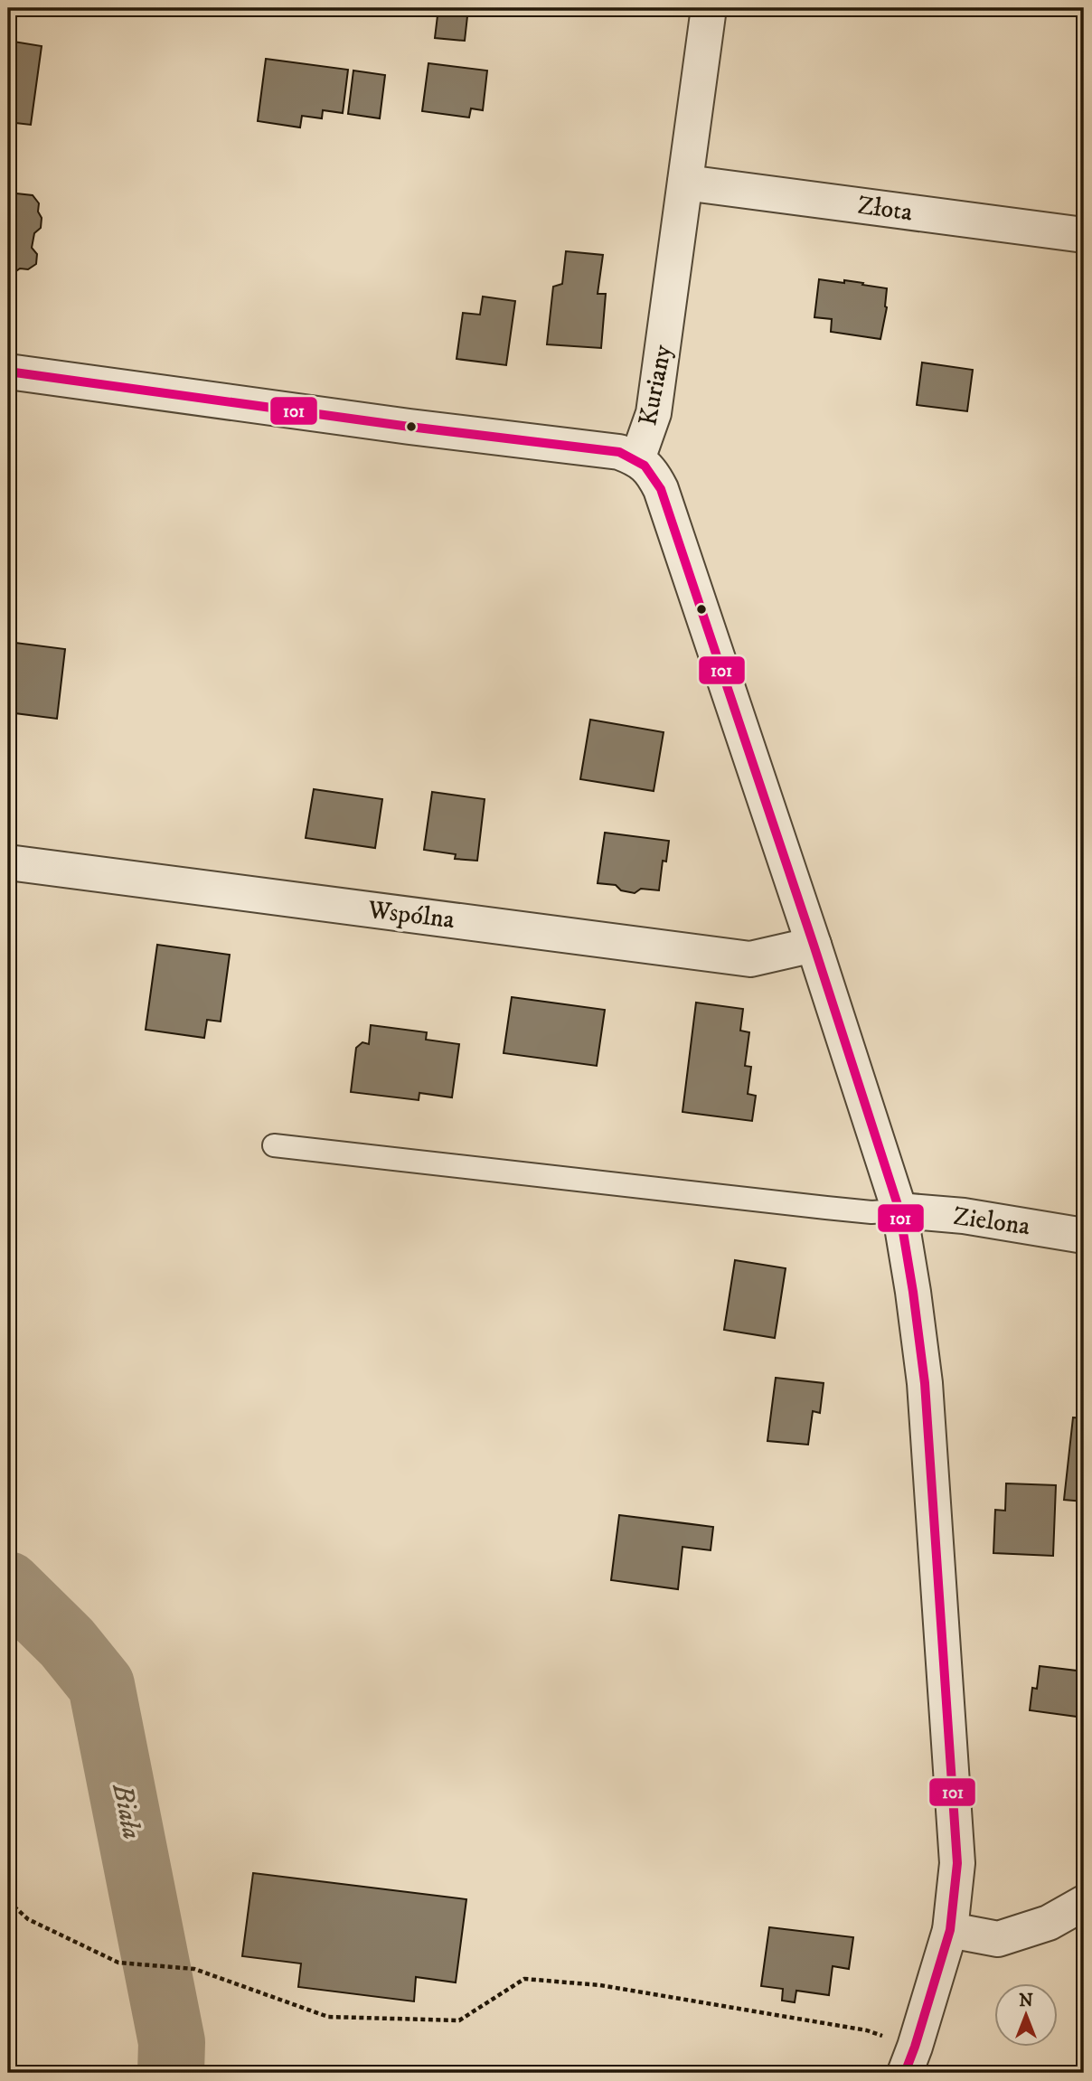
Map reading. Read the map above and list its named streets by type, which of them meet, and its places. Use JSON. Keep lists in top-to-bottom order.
{
  "streets": {
    "street": [
      "Złota",
      "Kuriany",
      "Wspólna",
      "Zielona"
    ]
  },
  "crossings": [
    ["Złota", "Kuriany"],
    ["Kuriany", "Wspólna"],
    ["Kuriany", "Zielona"]
  ],
  "water": ["Biała"],
  "lines": ["transit line 101"],
  "north": "top"
}
